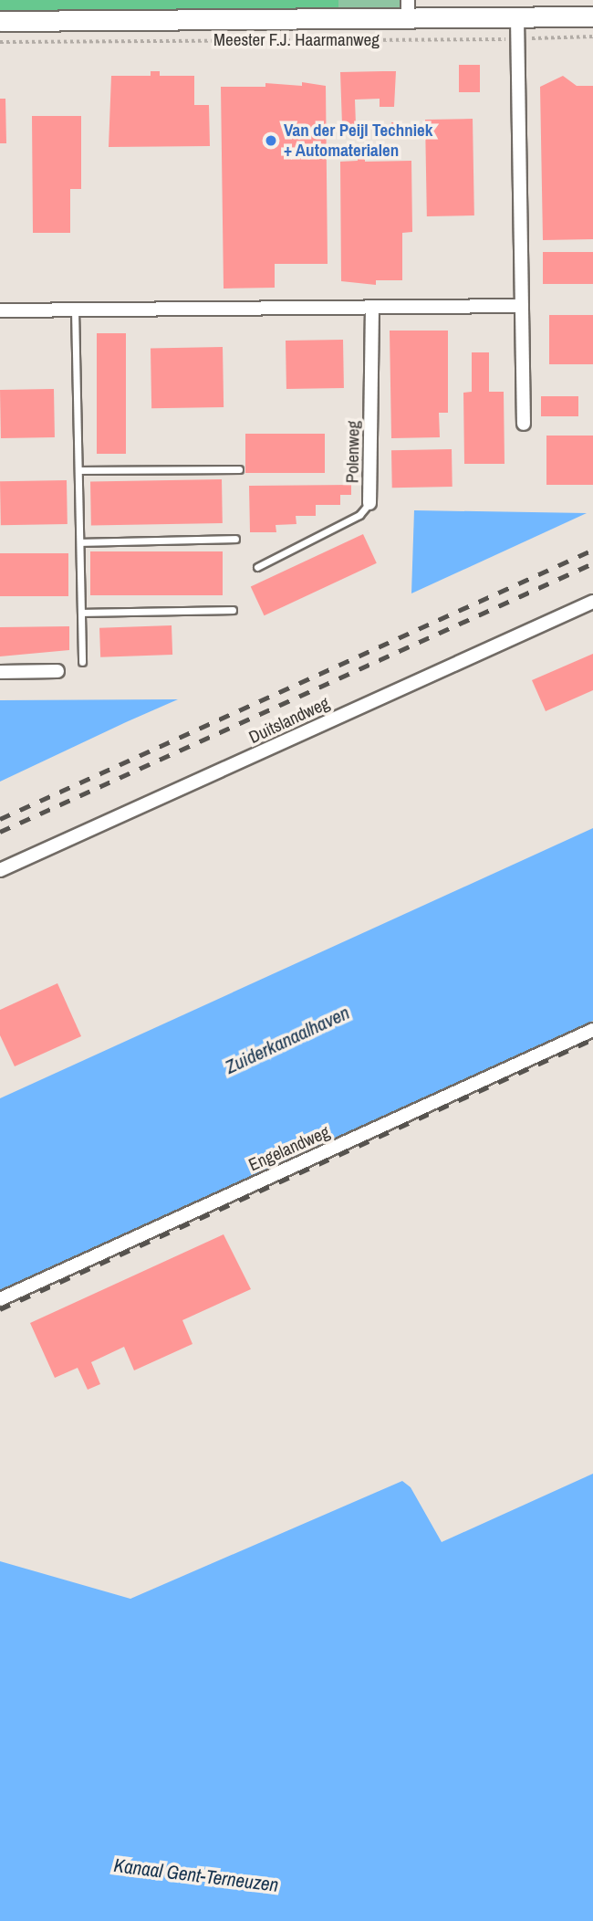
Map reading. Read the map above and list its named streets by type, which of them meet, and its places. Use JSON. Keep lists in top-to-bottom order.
{
  "streets": {
    "main road": ["Meester F.J. Haarmanweg"],
    "street": ["Polenweg", "Duitslandweg", "Engelandweg"]
  },
  "water": ["Zuiderkanaalhaven", "Kanaal Gent-Terneuzen"],
  "places": ["Van der Peijl Techniek + Automaterialen"]
}
